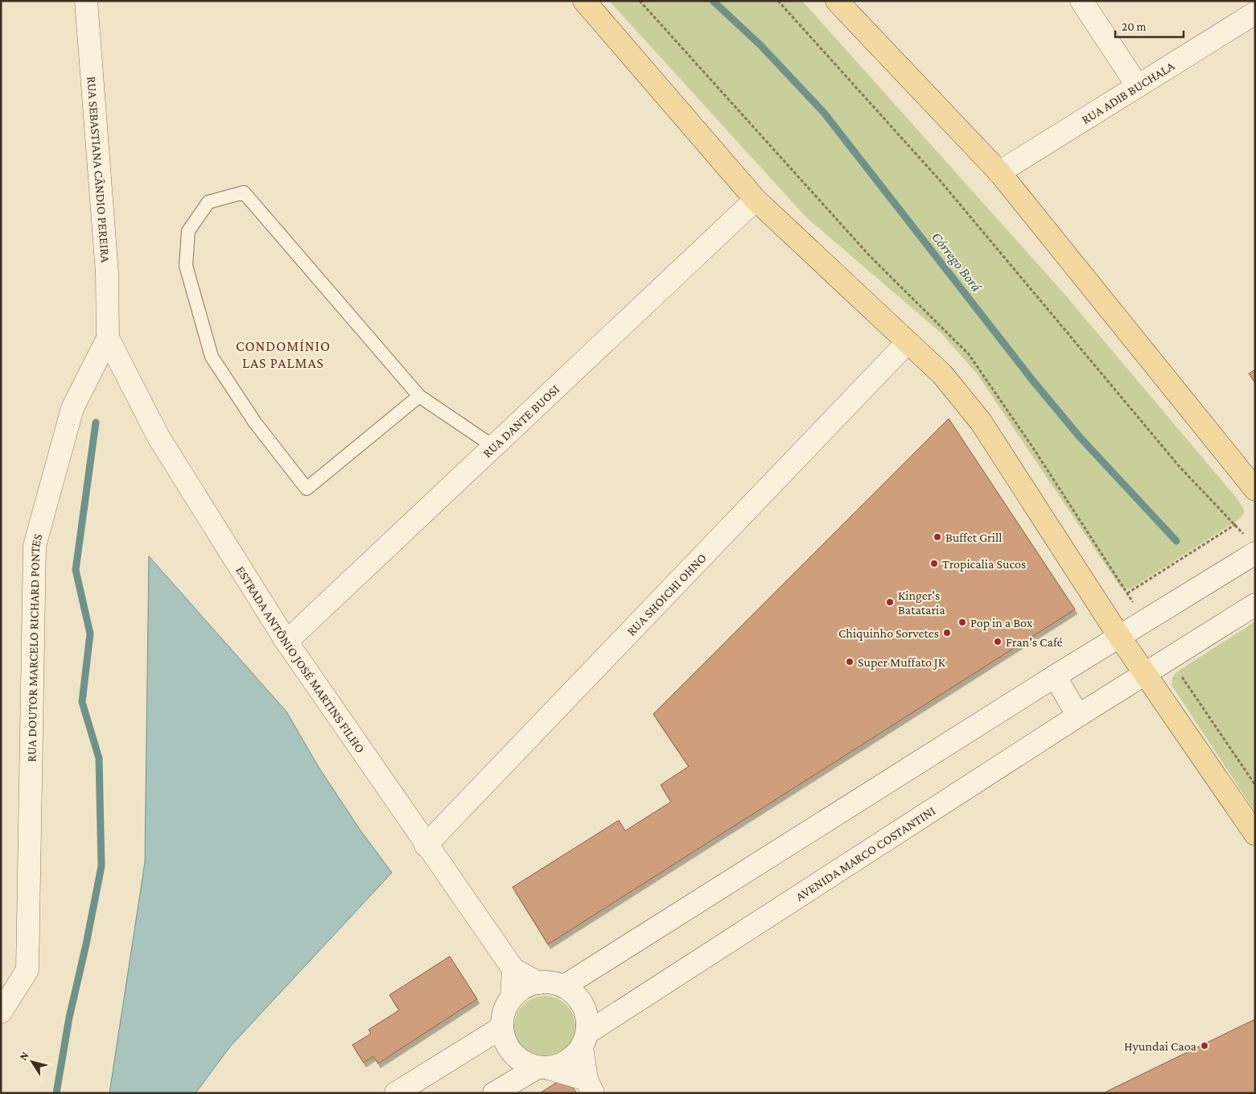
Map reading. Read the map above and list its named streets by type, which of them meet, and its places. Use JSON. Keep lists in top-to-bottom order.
{
  "streets": {
    "street": [
      "RUA ADIB BUCHALA",
      "RUA SEBASTIANA CÂNDIO PEREIRA",
      "RUA DANTE BUOSI",
      "RUA SHOICHI OHNO",
      "RUA DOUTOR MARCELO RICHARD PONTES",
      "ESTRADA ANTÔNIO JOSÉ MARTINS FILHO",
      "AVENIDA MARCO COSTANTINI"
    ]
  },
  "crossings": [
    ["RUA SEBASTIANA CÂNDIO PEREIRA", "RUA DOUTOR MARCELO RICHARD PONTES"],
    ["RUA SEBASTIANA CÂNDIO PEREIRA", "ESTRADA ANTÔNIO JOSÉ MARTINS FILHO"],
    ["RUA DANTE BUOSI", "ESTRADA ANTÔNIO JOSÉ MARTINS FILHO"],
    ["RUA SHOICHI OHNO", "ESTRADA ANTÔNIO JOSÉ MARTINS FILHO"],
    ["RUA DOUTOR MARCELO RICHARD PONTES", "ESTRADA ANTÔNIO JOSÉ MARTINS FILHO"],
    ["ESTRADA ANTÔNIO JOSÉ MARTINS FILHO", "AVENIDA MARCO COSTANTINI"]
  ],
  "districts": ["CONDOMÍNIO LAS PALMAS"],
  "water": ["Córrego Borá"],
  "places": [
    "Buffet Grill",
    "Tropicalia Sucos",
    "Kinger's Batataria",
    "Pop in a Box",
    "Chiquinho Sorvetes",
    "Fran's Café",
    "Super Muffato JK",
    "Hyundai Caoa"
  ],
  "scale_bar": "20 m",
  "north": "top left"
}
